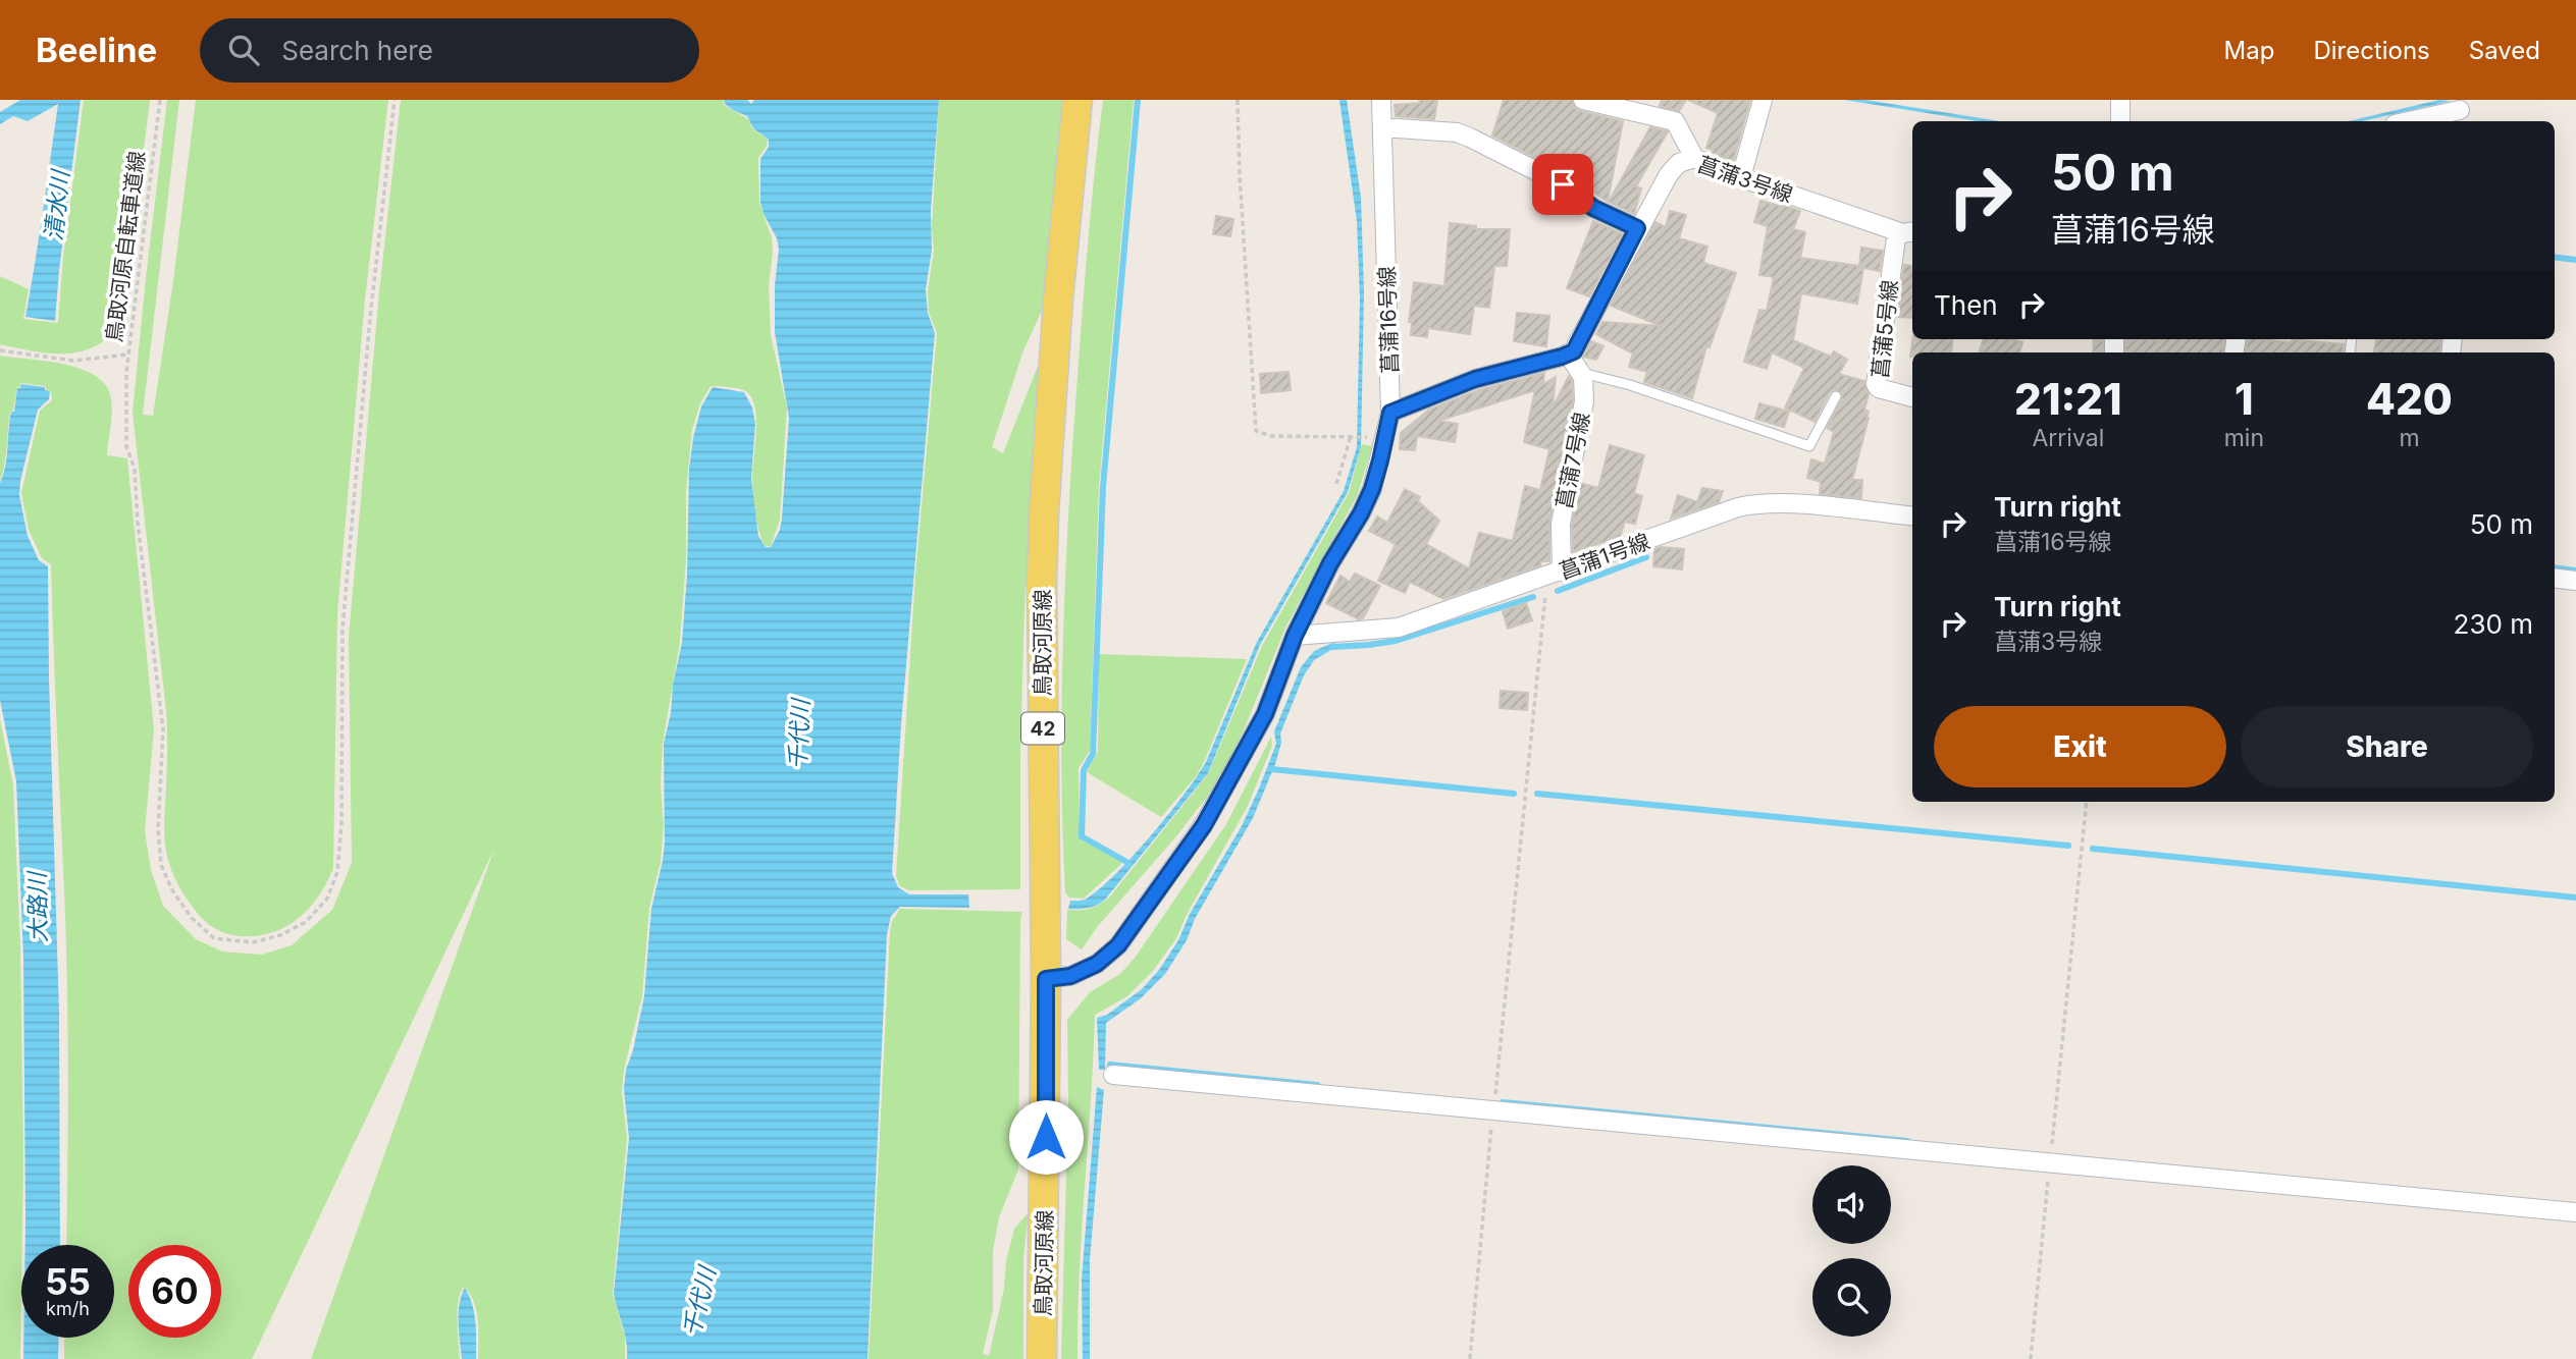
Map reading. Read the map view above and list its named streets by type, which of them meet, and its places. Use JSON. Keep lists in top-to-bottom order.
{
  "streets": {
    "main road": ["鳥取河原線", "42"],
    "street": [
      "菖蒲3号線",
      "菖蒲16号線",
      "菖蒲5号線",
      "菖蒲7号線",
      "菖蒲1号線"
    ],
    "path": ["鳥取河原自転車道線"]
  },
  "crossings": [
    ["菖蒲3号線", "菖蒲5号線"],
    ["菖蒲16号線", "菖蒲1号線"],
    ["菖蒲16号線", "鳥取河原線"],
    ["菖蒲7号線", "菖蒲1号線"]
  ],
  "water": ["清水川", "千代川", "大路川"],
  "page": {
    "header": "Beeline",
    "search": "Search here",
    "nav": ["Map", "Directions", "Saved"],
    "turn": ["50 m", "菖蒲16号線"],
    "then": "Then",
    "eta": [
      "21:21",
      "Arrival",
      "1",
      "min",
      "420",
      "m"
    ],
    "list": [
      {
        "name": "Turn right",
        "note": "菖蒲16号線",
        "value": "50 m"
      },
      {
        "name": "Turn right",
        "note": "菖蒲3号線",
        "value": "230 m"
      }
    ],
    "buttons": ["Exit", "Share"],
    "speed": "55 km/h",
    "limit": "60"
  }
}
